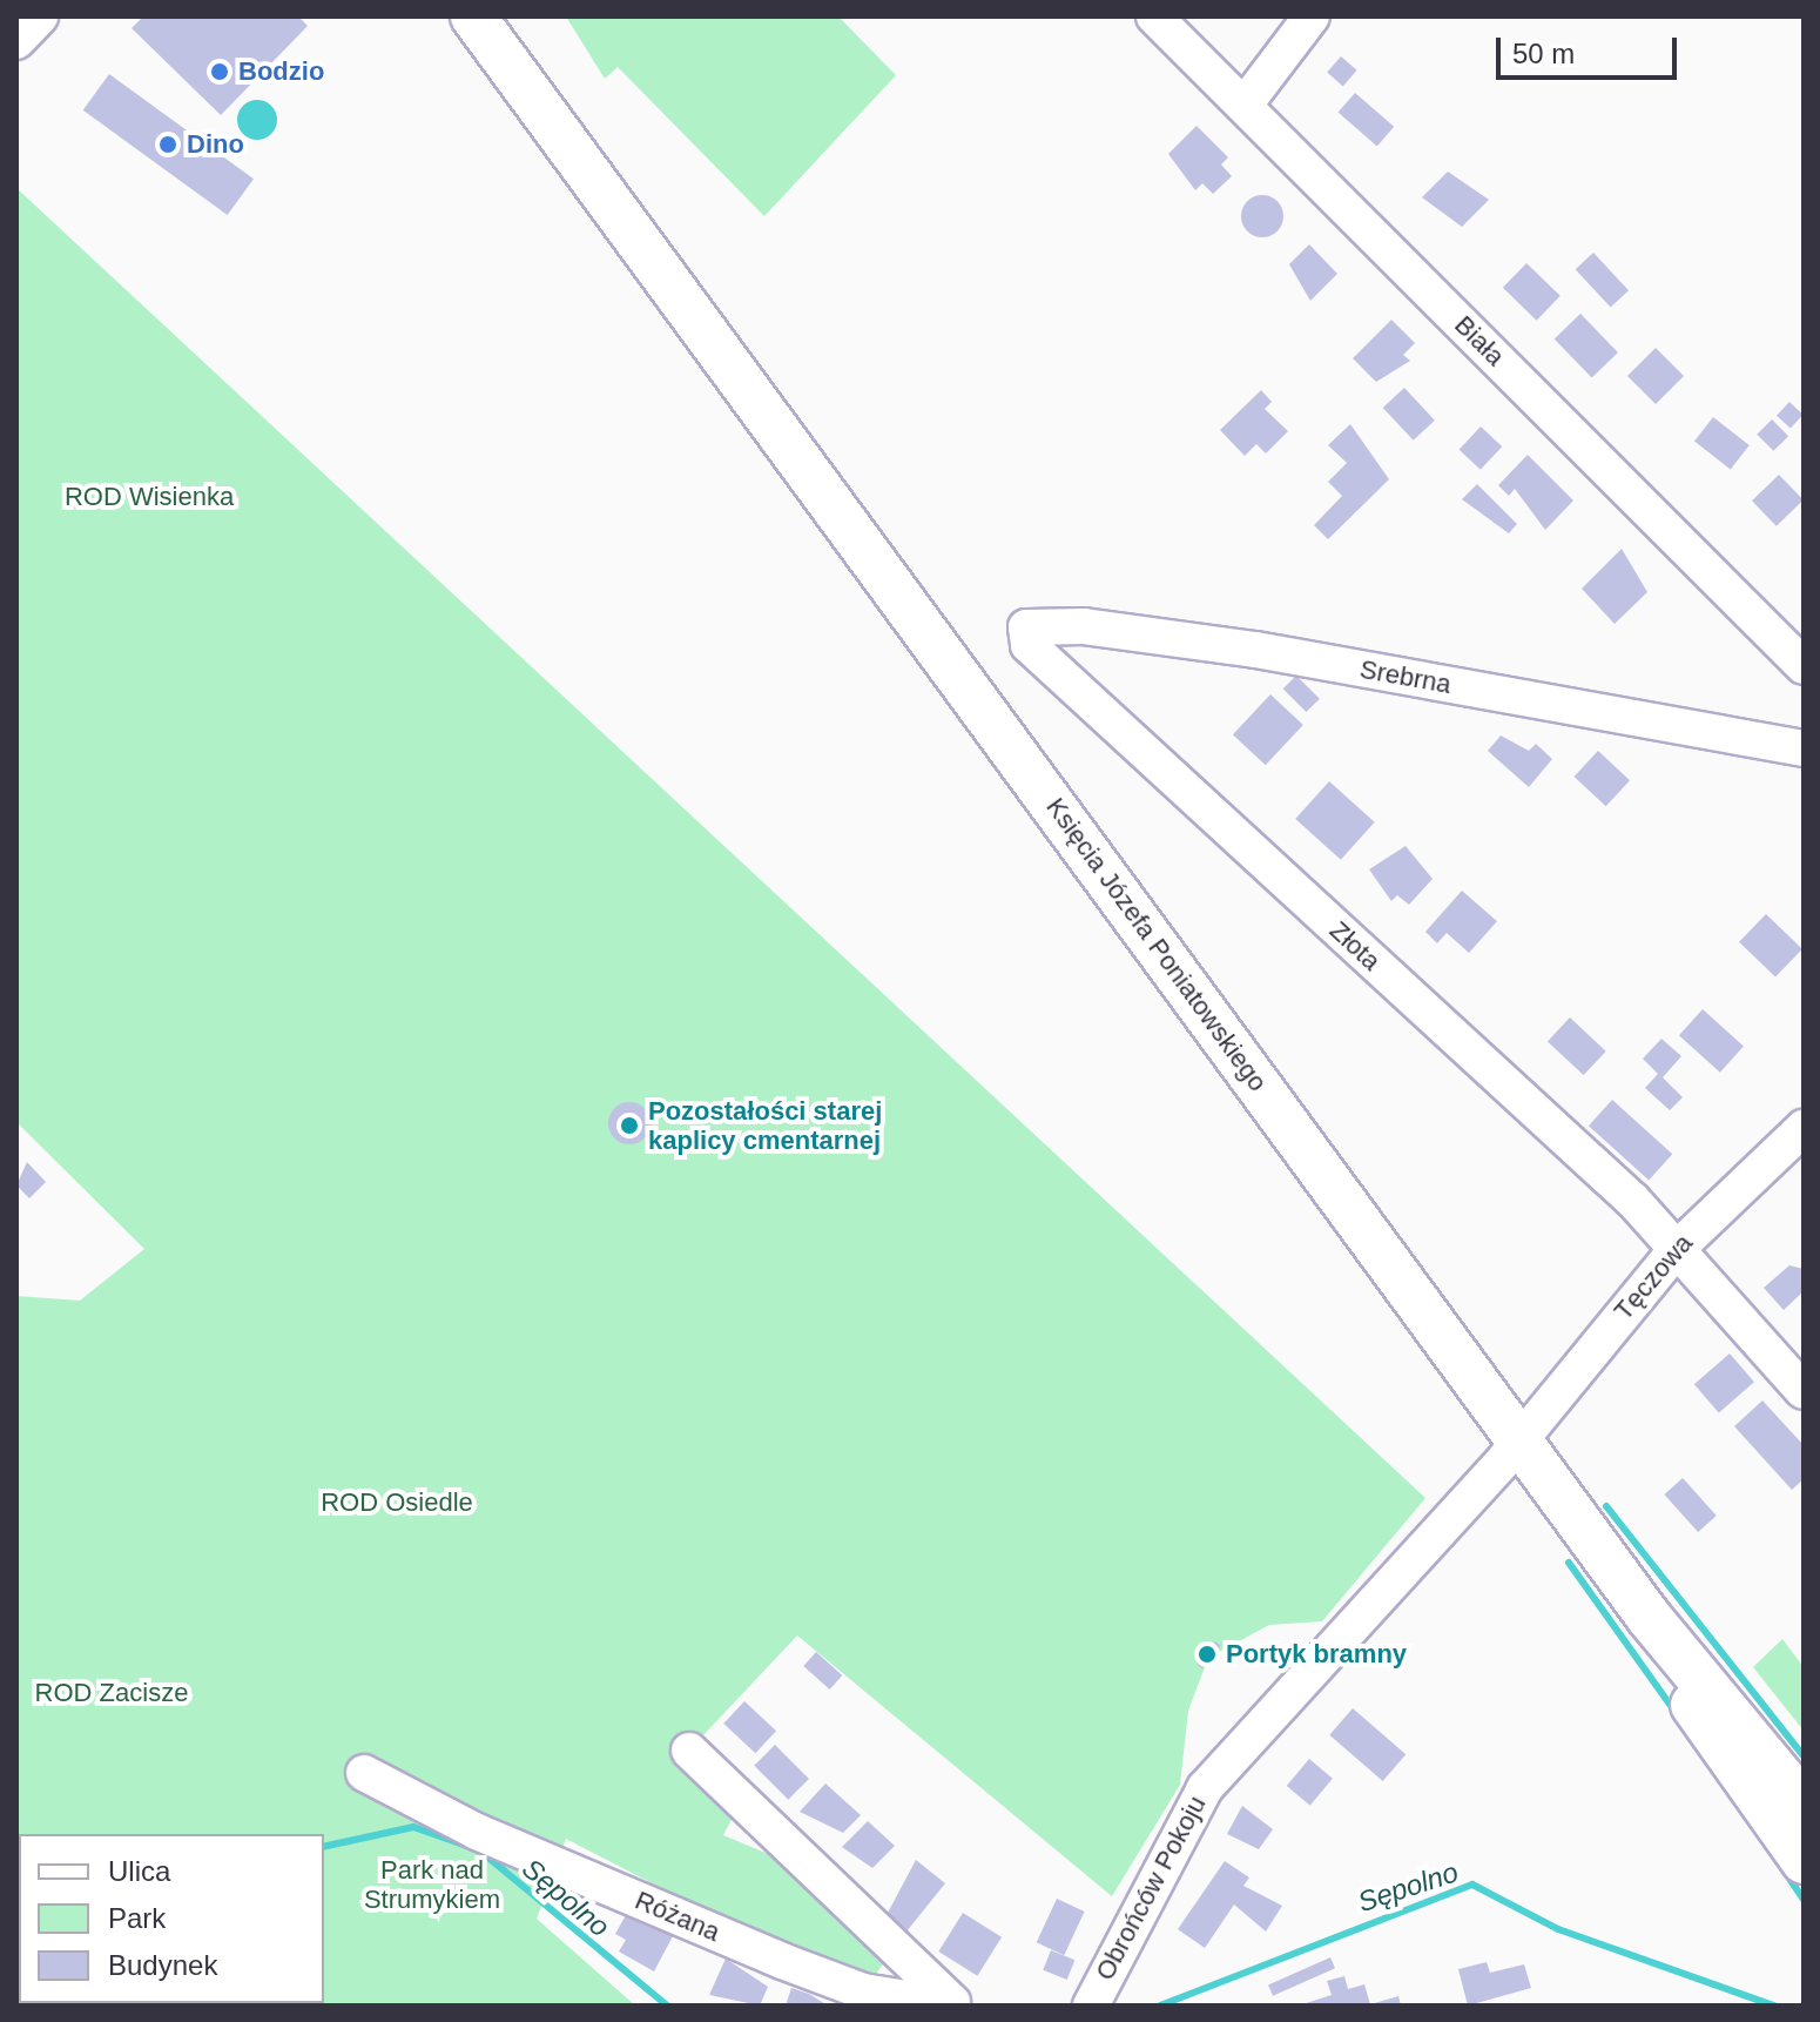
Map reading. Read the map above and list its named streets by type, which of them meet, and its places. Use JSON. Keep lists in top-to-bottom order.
{
  "streets": {
    "main road": ["Księcia Józefa Poniatowskiego"],
    "street": [
      "Biała",
      "Srebrna",
      "Złota",
      "Tęczowa",
      "Obrońców Pokoju",
      "Różana"
    ]
  },
  "crossings": [
    ["Srebrna", "Złota"],
    ["Księcia Józefa Poniatowskiego", "Tęczowa"],
    ["Księcia Józefa Poniatowskiego", "Obrońców Pokoju"],
    ["Złota", "Tęczowa"],
    ["Tęczowa", "Obrońców Pokoju"]
  ],
  "water": ["Sępolno"],
  "parks": [
    "ROD Wisienka",
    "ROD Osiedle",
    "ROD Zacisze",
    "Park nad Strumykiem"
  ],
  "places": [
    "Bodzio",
    "Dino",
    "Pozostałości starej kaplicy cmentarnej",
    "Portyk bramny"
  ],
  "legend": ["Ulica", "Park", "Budynek"],
  "scale_bar": "50 m"
}
